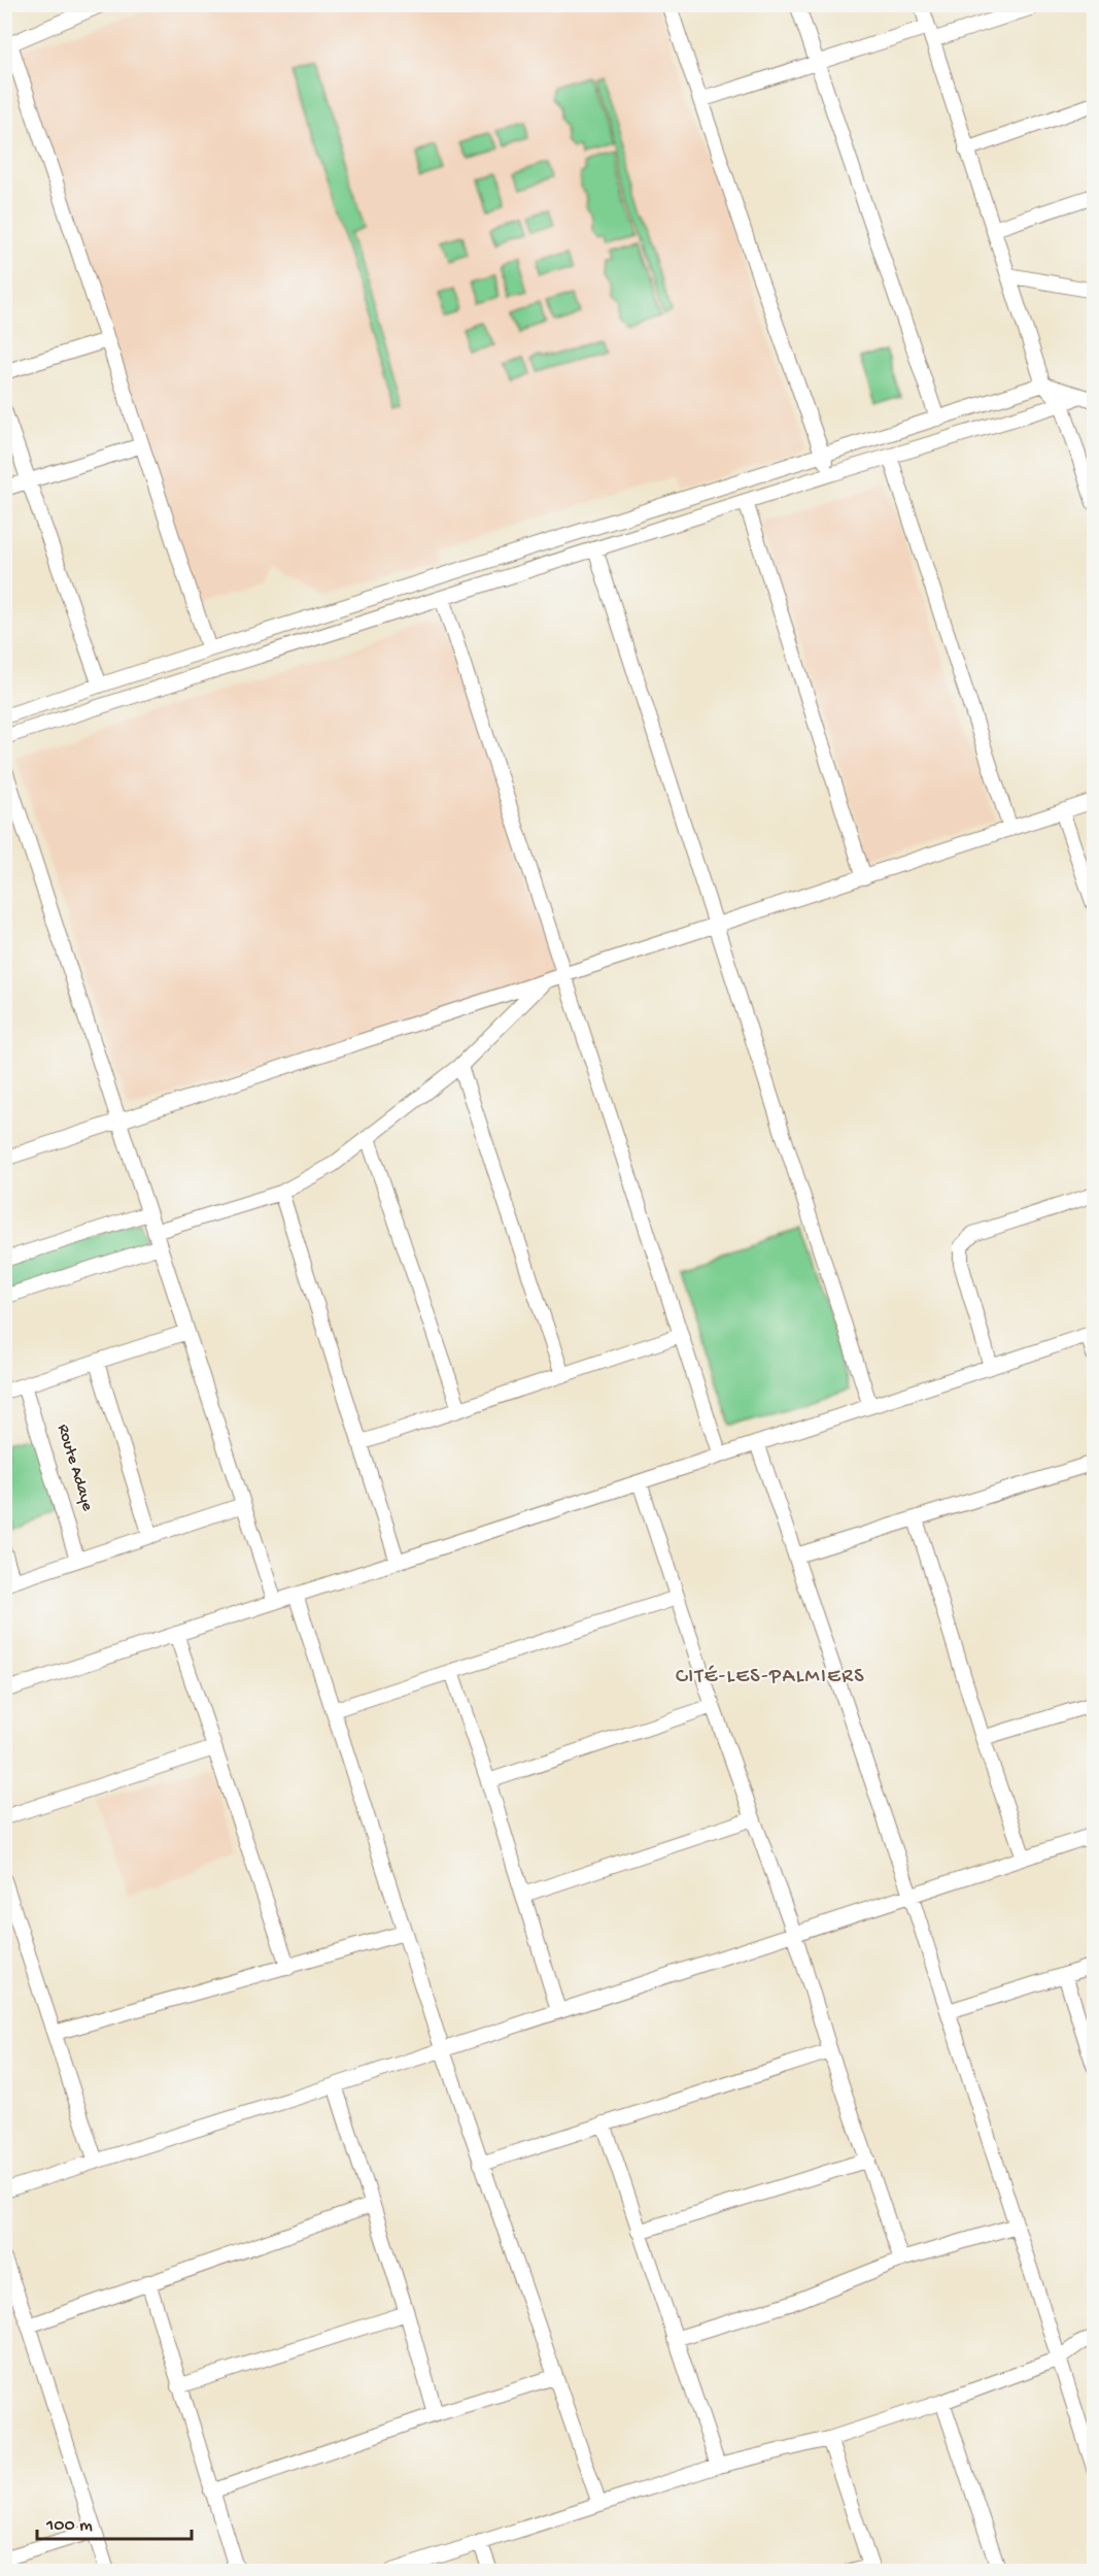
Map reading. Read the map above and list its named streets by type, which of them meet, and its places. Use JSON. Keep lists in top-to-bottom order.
{
  "districts": ["CITÉ-LES-PALMIERS"],
  "scale_bar": "100 m"
}
